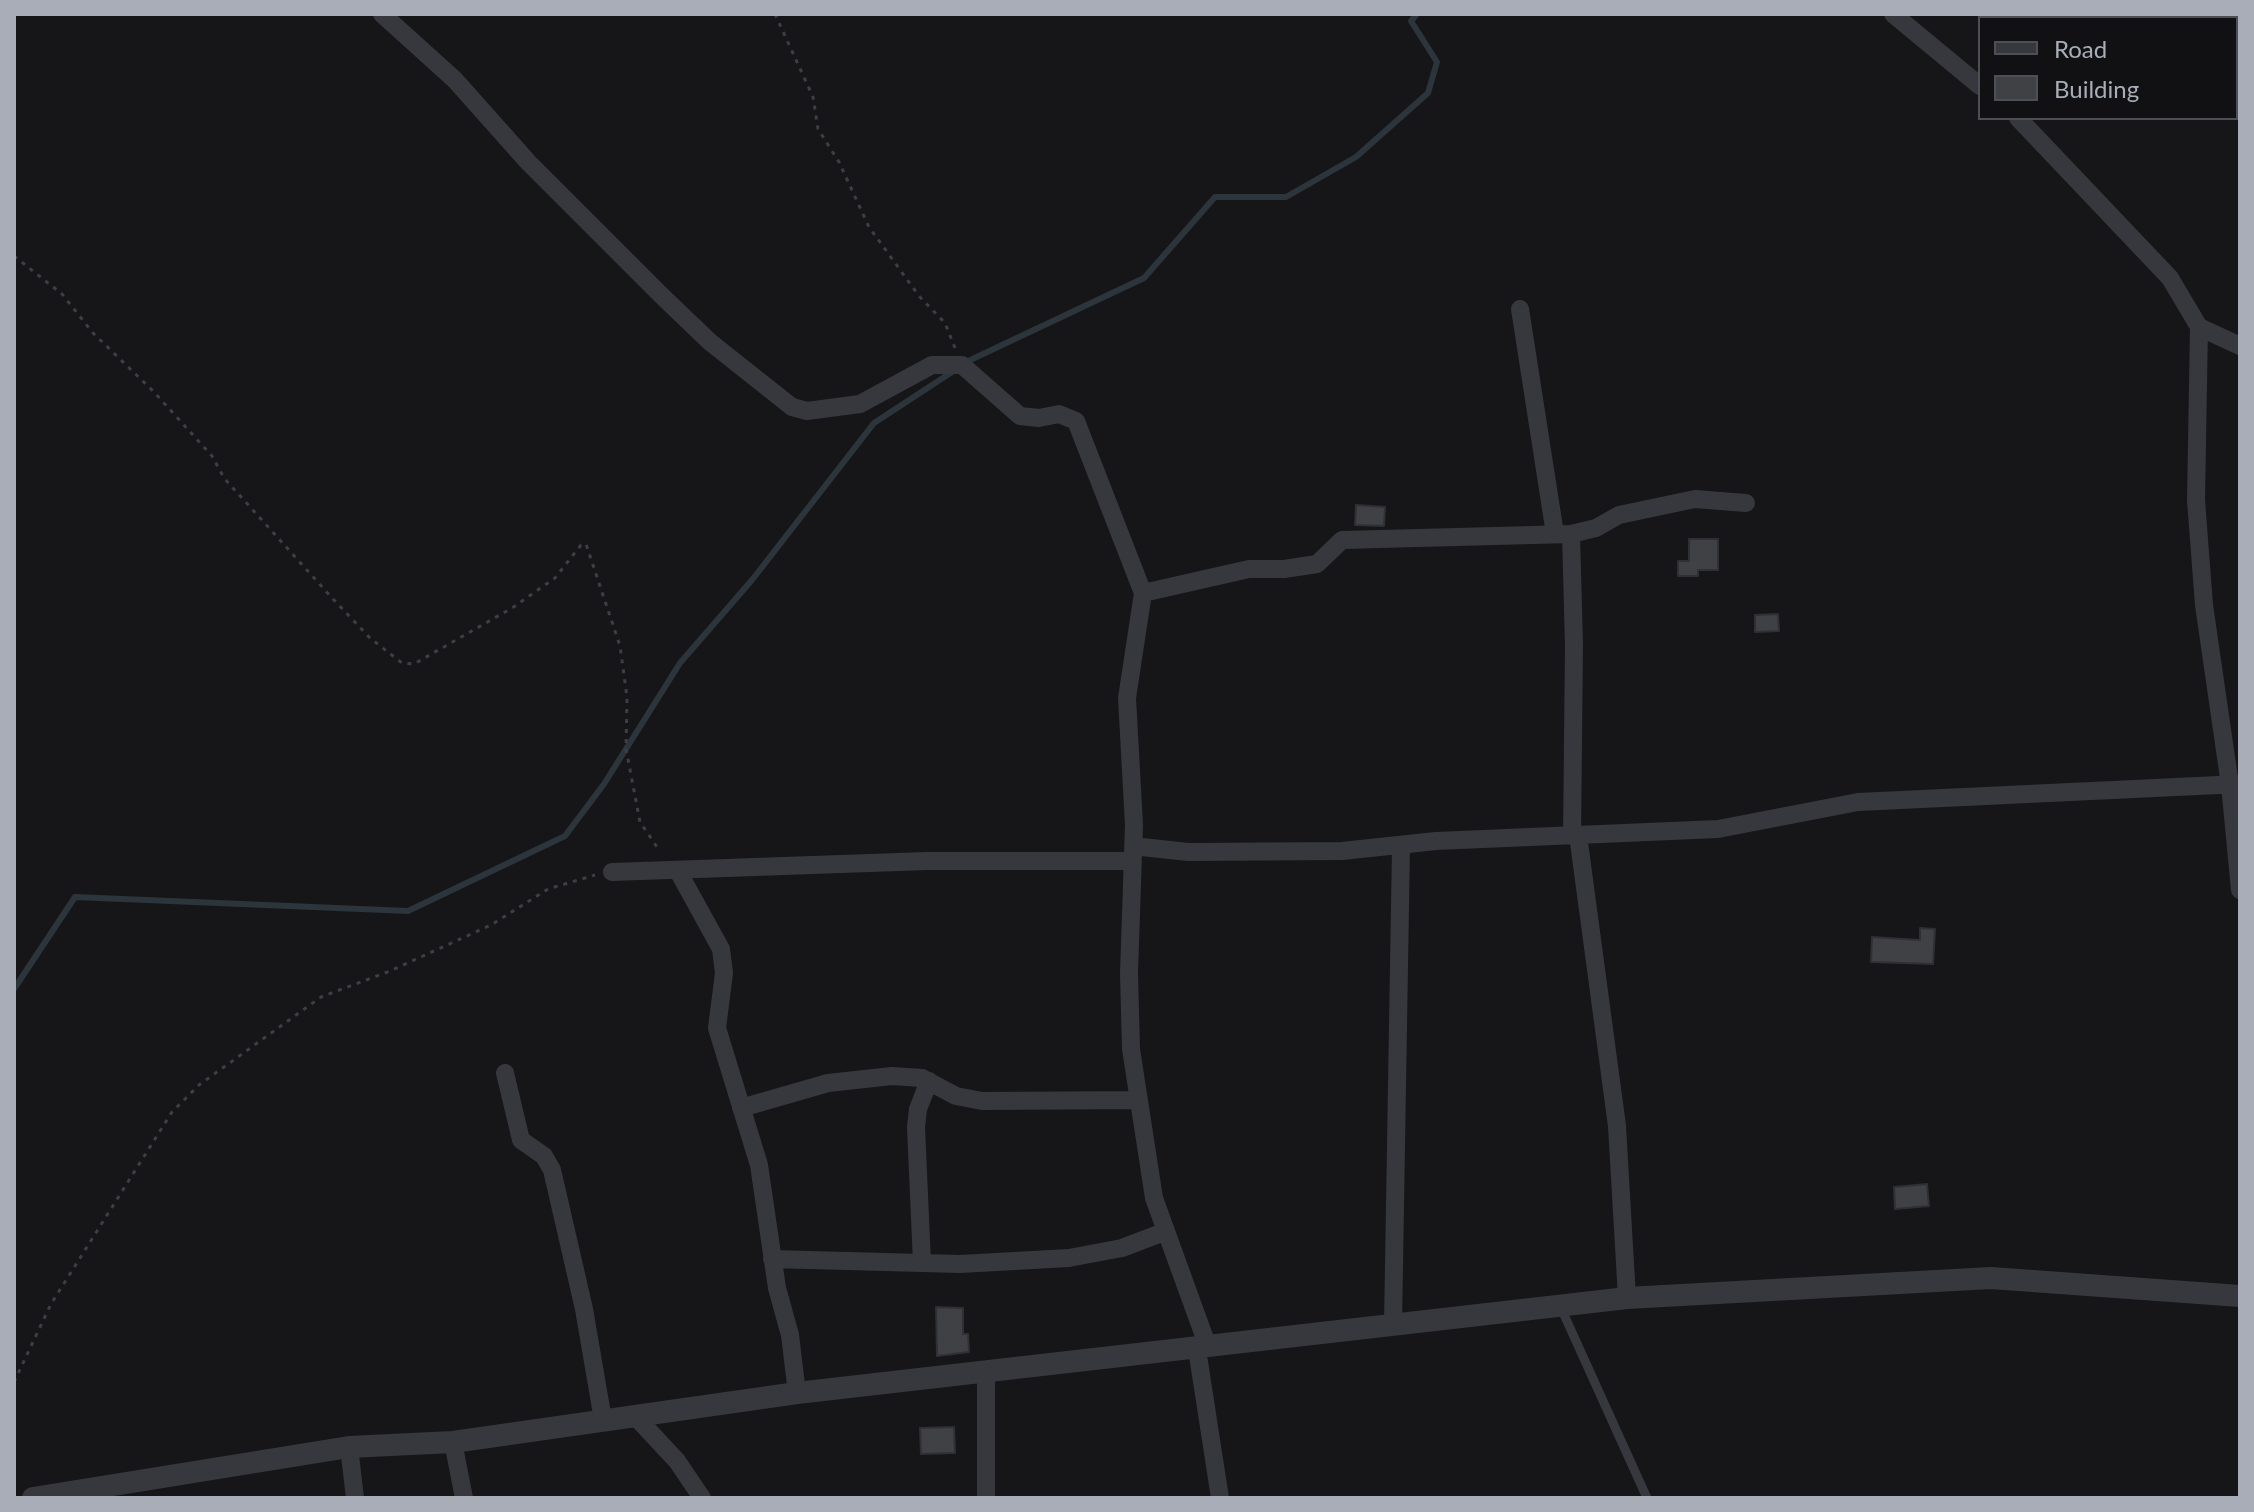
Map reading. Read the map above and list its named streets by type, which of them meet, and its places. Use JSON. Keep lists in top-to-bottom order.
{
  "legend": ["Road", "Building"]
}
